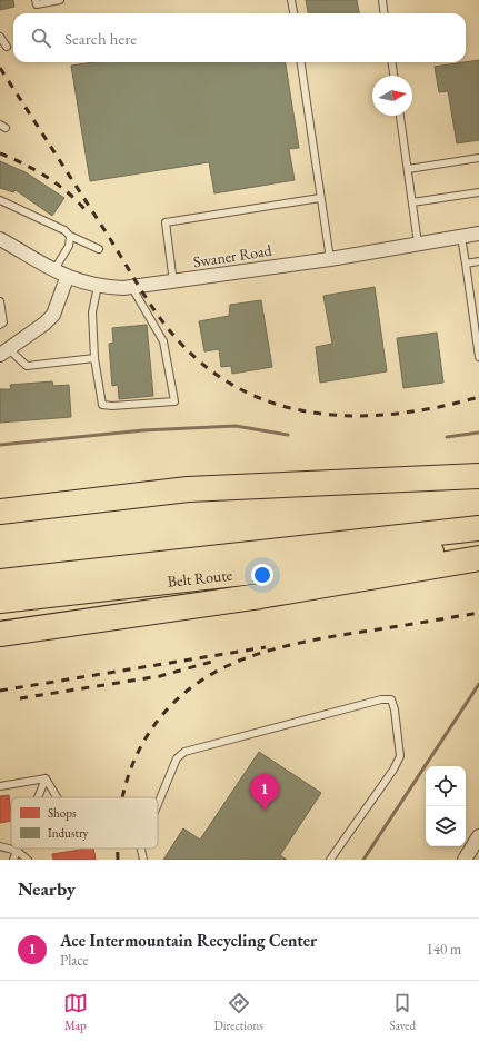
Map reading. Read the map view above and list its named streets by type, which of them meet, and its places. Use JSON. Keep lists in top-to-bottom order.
{
  "streets": {
    "highway": ["Belt Route"],
    "street": ["Swaner Road"]
  },
  "legend": ["Shops", "Industry"],
  "north": "right",
  "page": {
    "search": "Search here",
    "pins": "1",
    "heading": "Nearby",
    "list": [
      {
        "mark": "1",
        "name": "Ace Intermountain Recycling Center",
        "note": "Place",
        "value": "140 m"
      }
    ],
    "nav": ["Map", "Directions", "Saved"]
  }
}
